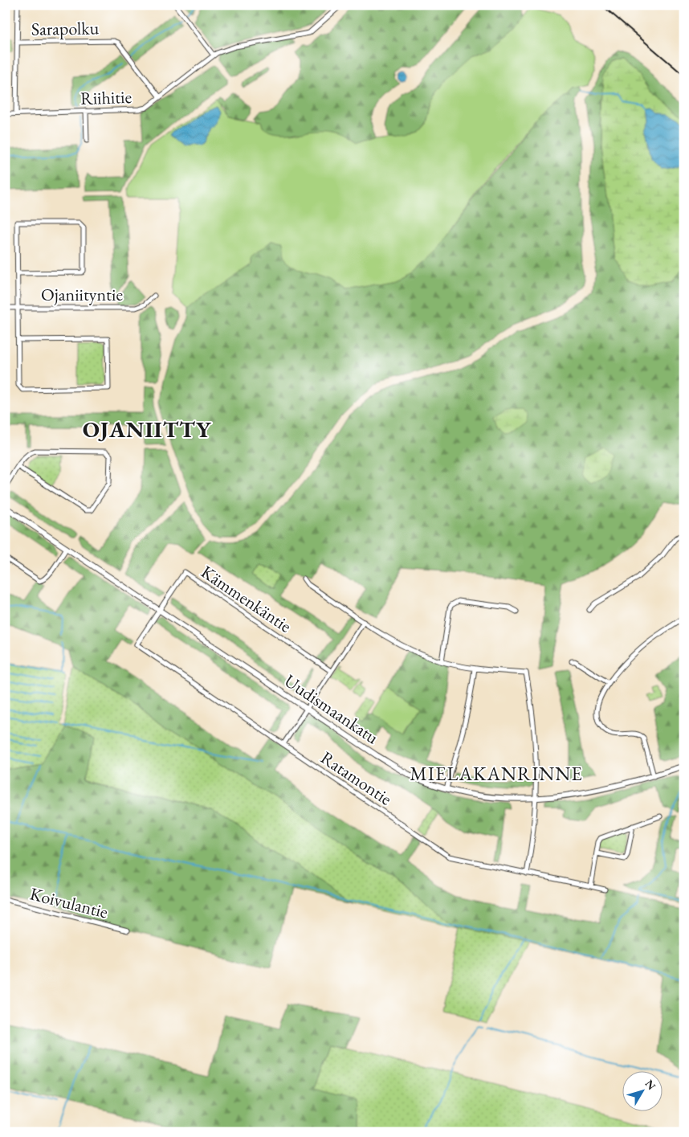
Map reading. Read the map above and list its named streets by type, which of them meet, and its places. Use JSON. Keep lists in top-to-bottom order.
{
  "streets": {
    "street": [
      "Sarapolku",
      "Riihitie",
      "Ojaniityntie",
      "Kämmenkäntie",
      "Uudismaankatu",
      "Ratamontie",
      "Koivulantie"
    ]
  },
  "crossings": [
    ["Sarapolku", "Riihitie"],
    ["Kämmenkäntie", "Uudismaankatu"],
    ["Kämmenkäntie", "Ratamontie"],
    ["Uudismaankatu", "Ratamontie"]
  ],
  "districts": ["OJANIITTY", "MIELAKANRINNE"],
  "north": "top right"
}
